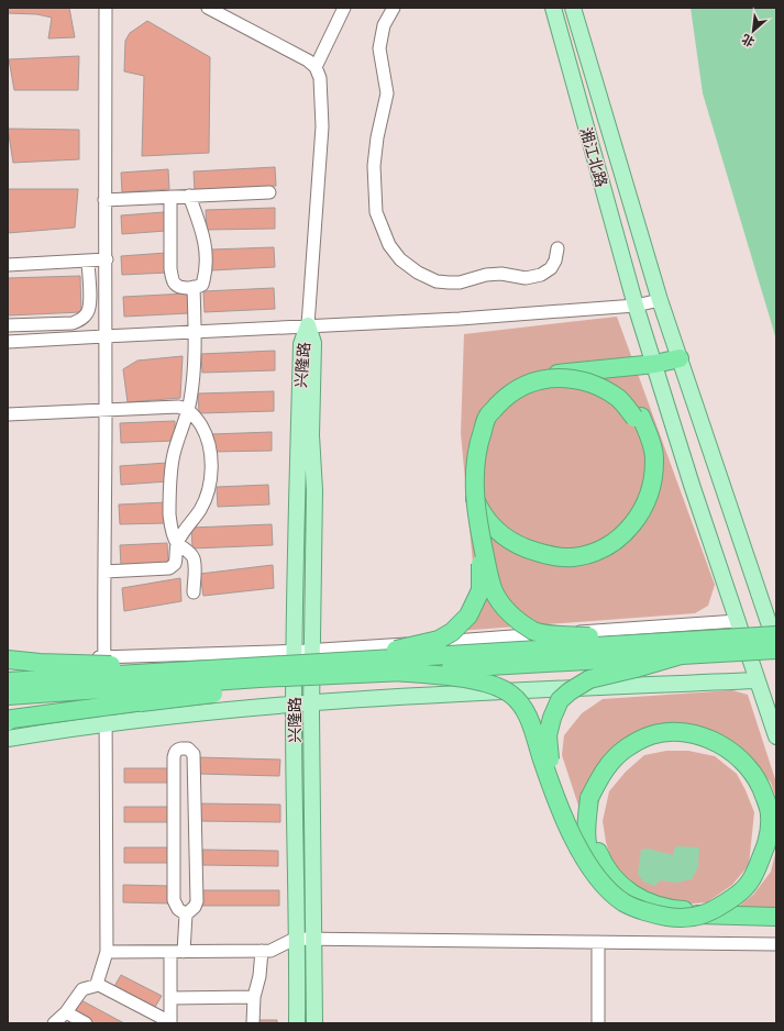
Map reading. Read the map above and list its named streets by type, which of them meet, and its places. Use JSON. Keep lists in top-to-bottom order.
{
  "streets": {
    "main road": ["湘江北路", "兴隆路"]
  },
  "north": "bottom left"
}
